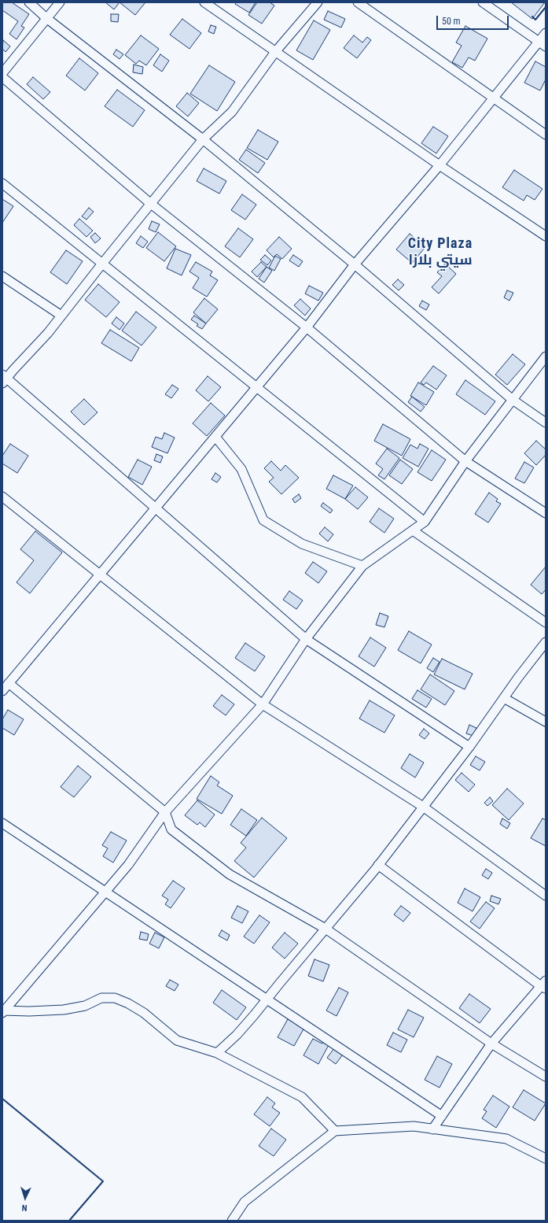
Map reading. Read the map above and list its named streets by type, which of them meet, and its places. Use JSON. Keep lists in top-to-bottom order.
{
  "districts": ["City Plaza سيتي بلازا"],
  "scale_bar": "50 m",
  "north": "bottom"
}
